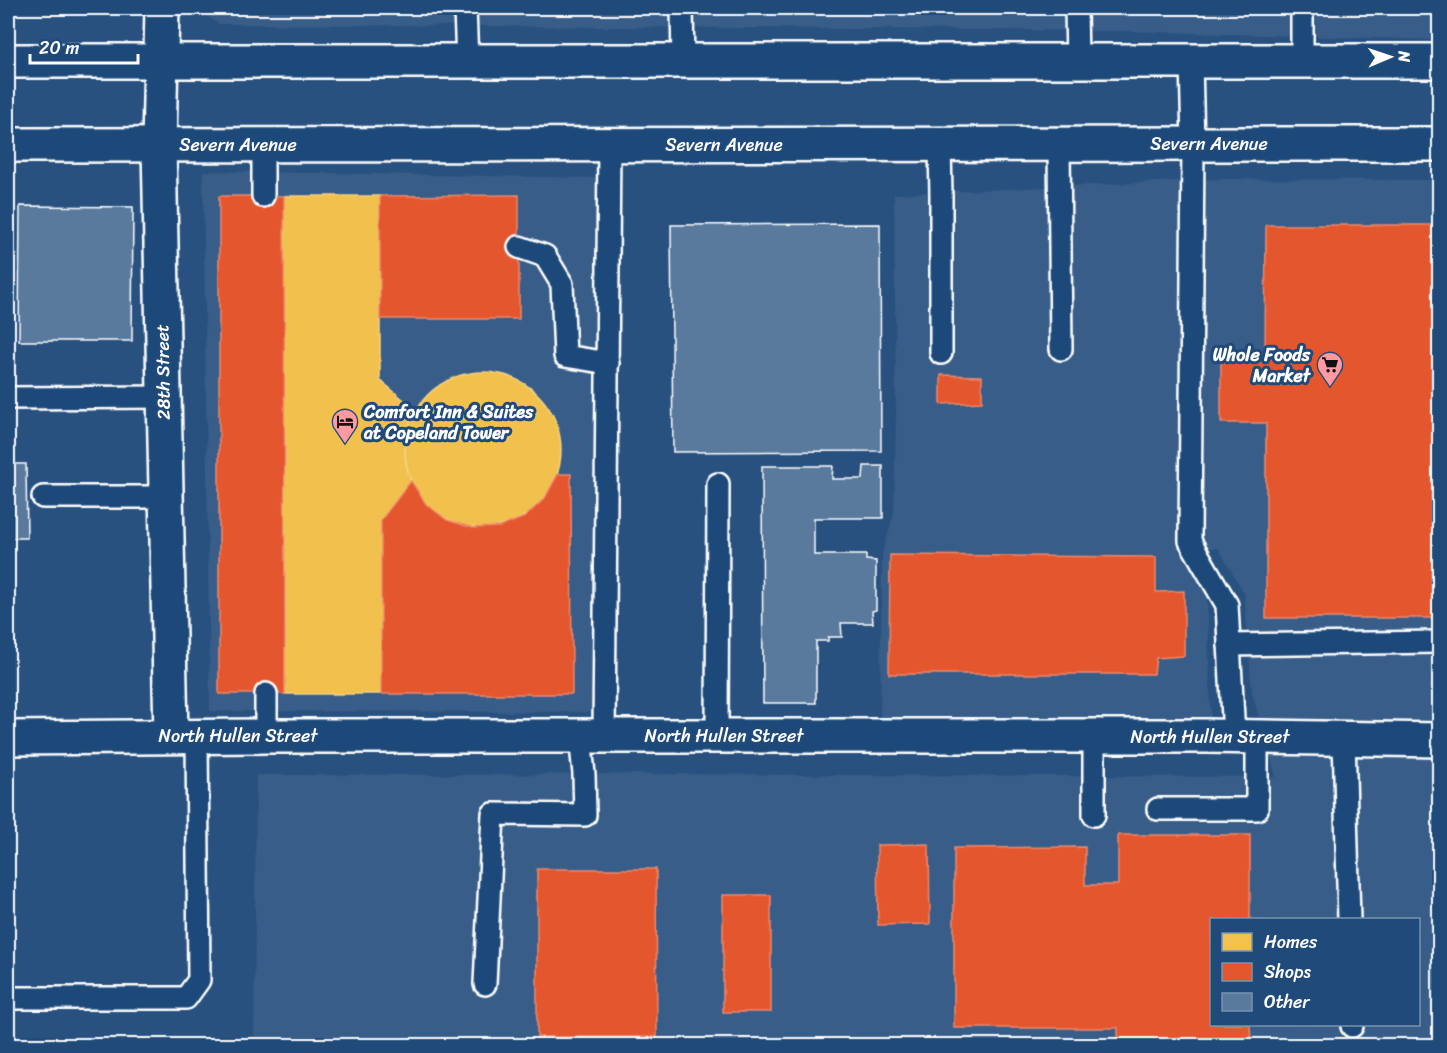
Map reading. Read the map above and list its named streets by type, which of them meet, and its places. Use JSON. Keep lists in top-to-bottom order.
{
  "streets": {
    "street": ["Severn Avenue", "28th Street", "North Hullen Street"]
  },
  "crossings": [
    ["Severn Avenue", "28th Street"],
    ["28th Street", "North Hullen Street"]
  ],
  "places": {
    "supermarket": ["Whole Foods Market"],
    "hotel": ["Comfort Inn & Suites at Copeland Tower"]
  },
  "legend": ["Homes", "Shops", "Other"],
  "scale_bar": "20 m",
  "north": "right"
}
